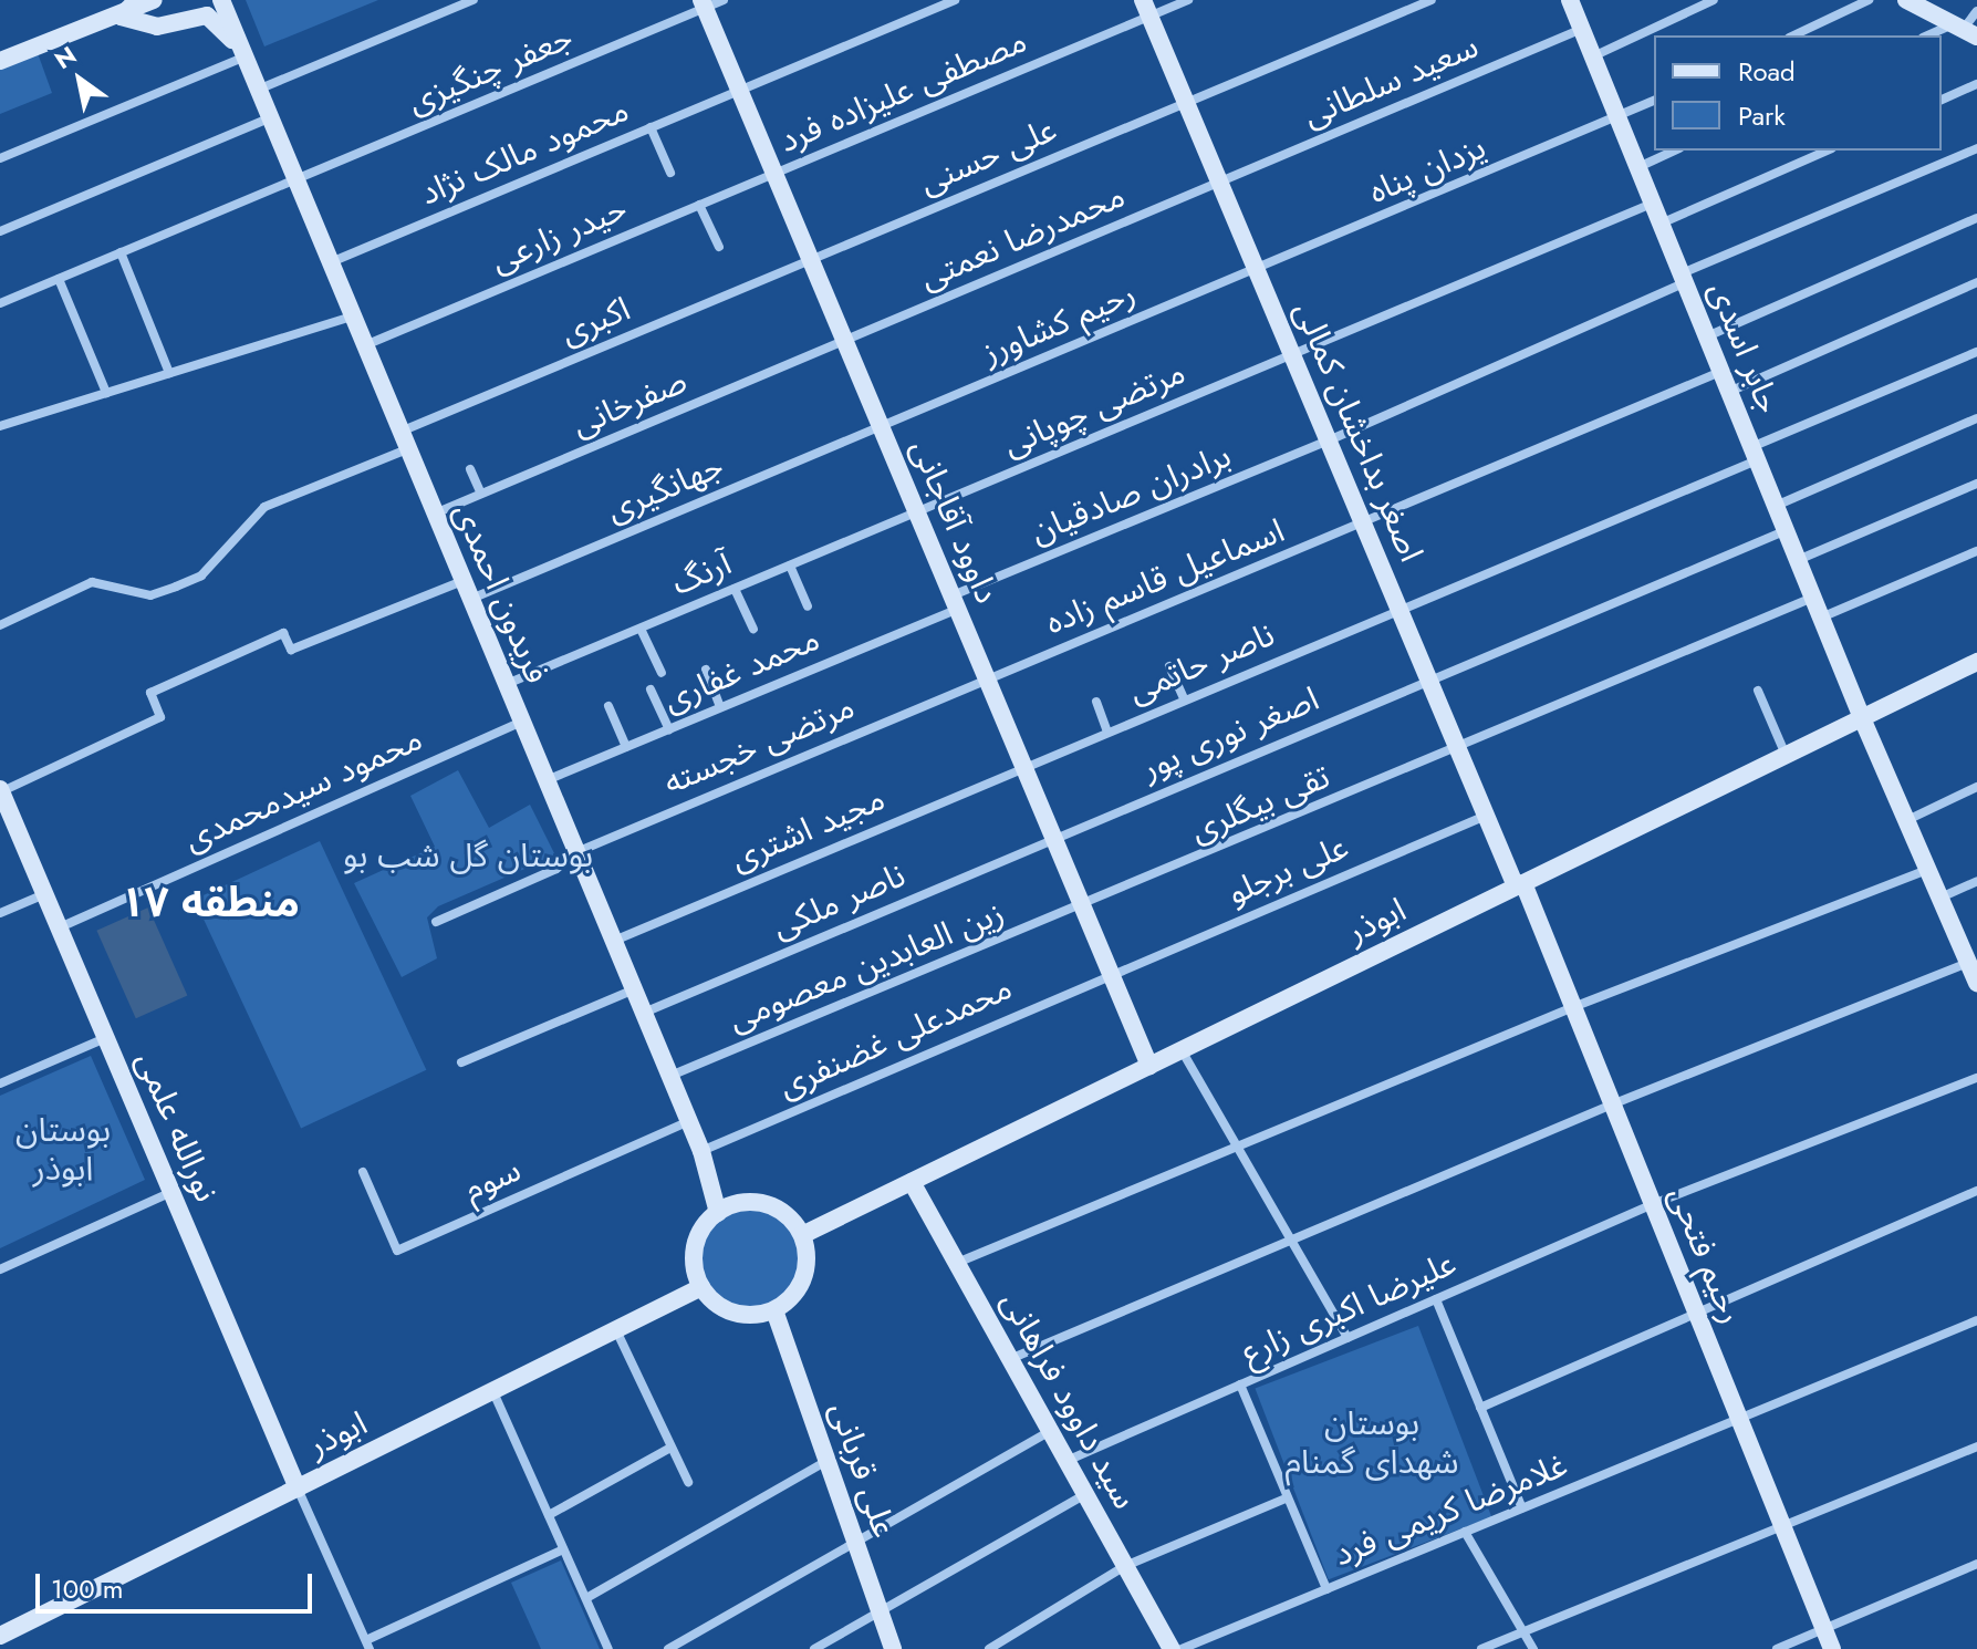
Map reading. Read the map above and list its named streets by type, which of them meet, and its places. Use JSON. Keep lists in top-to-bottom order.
{
  "streets": {
    "street": [
      "جعفر چنگیزی",
      "سعید سلطانی",
      "مصطفی علیزاده فرد",
      "محمود مالک نژاد",
      "علی حسنی",
      "یزدان پناه",
      "حیدر زارعی",
      "محمدرضا نعمتی",
      "اکبری",
      "رحیم کشاورز",
      "جابر اسدی",
      "صفرخانی",
      "مرتضی چوپانی",
      "اصغر بداخشان کمالی",
      "جهانگیری",
      "برادران صادقیان",
      "داوود آقاجانی",
      "آرنگ",
      "اسماعیل قاسم زاده",
      "فریدون احمدی",
      "ناصر حاتمی",
      "محمد غفاری",
      "اصغر نوری پور",
      "مرتضی خجسته",
      "محمود سیدمحمدی",
      "تقی بیگلری",
      "مجید اشتری",
      "علی برجلو",
      "ناصر ملکی",
      "ابوذر",
      "زین العابدین معصومی",
      "محمدعلی غضنفری",
      "نورالله علمی",
      "سوم",
      "رحیم فتحی",
      "علیرضا اکبری زارع",
      "سید داوود فراهانی",
      "علی قربانی",
      "غلامرضا کریمی فرد"
    ]
  },
  "crossings": [
    ["جعفر چنگیزی", "داوود آقاجانی"],
    ["جعفر چنگیزی", "فریدون احمدی"],
    ["سعید سلطانی", "محمدرضا نعمتی"],
    ["سعید سلطانی", "جابر اسدی"],
    ["سعید سلطانی", "اصغر بداخشان کمالی"],
    ["مصطفی علیزاده فرد", "حیدر زارعی"],
    ["مصطفی علیزاده فرد", "اصغر بداخشان کمالی"],
    ["مصطفی علیزاده فرد", "داوود آقاجانی"],
    ["محمود مالک نژاد", "داوود آقاجانی"],
    ["محمود مالک نژاد", "فریدون احمدی"],
    ["علی حسنی", "اکبری"],
    ["علی حسنی", "اصغر بداخشان کمالی"],
    ["علی حسنی", "داوود آقاجانی"],
    ["یزدان پناه", "رحیم کشاورز"],
    ["یزدان پناه", "جابر اسدی"],
    ["یزدان پناه", "اصغر بداخشان کمالی"],
    ["حیدر زارعی", "داوود آقاجانی"],
    ["حیدر زارعی", "فریدون احمدی"],
    ["محمدرضا نعمتی", "صفرخانی"],
    ["محمدرضا نعمتی", "اصغر بداخشان کمالی"],
    ["محمدرضا نعمتی", "داوود آقاجانی"],
    ["اکبری", "داوود آقاجانی"],
    ["اکبری", "فریدون احمدی"],
    ["رحیم کشاورز", "اصغر بداخشان کمالی"],
    ["رحیم کشاورز", "جهانگیری"],
    ["رحیم کشاورز", "داوود آقاجانی"],
    ["جابر اسدی", "مرتضی چوپانی"],
    ["جابر اسدی", "برادران صادقیان"],
    ["جابر اسدی", "اسماعیل قاسم زاده"],
    ["جابر اسدی", "ناصر حاتمی"],
    ["جابر اسدی", "اصغر نوری پور"],
    ["جابر اسدی", "تقی بیگلری"],
    ["جابر اسدی", "ابوذر"],
    ["صفرخانی", "داوود آقاجانی"],
    ["صفرخانی", "فریدون احمدی"],
    ["مرتضی چوپانی", "اصغر بداخشان کمالی"],
    ["مرتضی چوپانی", "داوود آقاجانی"],
    ["مرتضی چوپانی", "آرنگ"],
    ["اصغر بداخشان کمالی", "برادران صادقیان"],
    ["اصغر بداخشان کمالی", "اسماعیل قاسم زاده"],
    ["اصغر بداخشان کمالی", "ناصر حاتمی"],
    ["اصغر بداخشان کمالی", "اصغر نوری پور"],
    ["اصغر بداخشان کمالی", "تقی بیگلری"],
    ["اصغر بداخشان کمالی", "علی برجلو"],
    ["اصغر بداخشان کمالی", "ابوذر"],
    ["اصغر بداخشان کمالی", "رحیم فتحی"],
    ["جهانگیری", "داوود آقاجانی"],
    ["جهانگیری", "فریدون احمدی"],
    ["برادران صادقیان", "داوود آقاجانی"],
    ["برادران صادقیان", "محمد غفاری"],
    ["داوود آقاجانی", "آرنگ"],
    ["داوود آقاجانی", "اسماعیل قاسم زاده"],
    ["داوود آقاجانی", "ناصر حاتمی"],
    ["داوود آقاجانی", "محمد غفاری"],
    ["داوود آقاجانی", "اصغر نوری پور"],
    ["داوود آقاجانی", "مرتضی خجسته"],
    ["داوود آقاجانی", "تقی بیگلری"],
    ["داوود آقاجانی", "مجید اشتری"],
    ["داوود آقاجانی", "علی برجلو"],
    ["داوود آقاجانی", "ناصر ملکی"],
    ["داوود آقاجانی", "ابوذر"],
    ["داوود آقاجانی", "زین العابدین معصومی"],
    ["داوود آقاجانی", "محمدعلی غضنفری"],
    ["آرنگ", "فریدون احمدی"],
    ["اسماعیل قاسم زاده", "مرتضی خجسته"],
    ["فریدون احمدی", "محمد غفاری"],
    ["فریدون احمدی", "مرتضی خجسته"],
    ["فریدون احمدی", "محمود سیدمحمدی"],
    ["فریدون احمدی", "مجید اشتری"],
    ["فریدون احمدی", "ناصر ملکی"],
    ["فریدون احمدی", "ابوذر"],
    ["فریدون احمدی", "زین العابدین معصومی"],
    ["فریدون احمدی", "محمدعلی غضنفری"],
    ["فریدون احمدی", "سوم"],
    ["فریدون احمدی", "علی قربانی"],
    ["ناصر حاتمی", "مجید اشتری"],
    ["اصغر نوری پور", "ناصر ملکی"],
    ["محمود سیدمحمدی", "نورالله علمی"],
    ["تقی بیگلری", "زین العابدین معصومی"],
    ["علی برجلو", "محمدعلی غضنفری"],
    ["ابوذر", "نورالله علمی"],
    ["ابوذر", "رحیم فتحی"],
    ["ابوذر", "سید داوود فراهانی"],
    ["ابوذر", "علی قربانی"],
    ["رحیم فتحی", "علیرضا اکبری زارع"],
    ["رحیم فتحی", "غلامرضا کریمی فرد"],
    ["علیرضا اکبری زارع", "سید داوود فراهانی"]
  ],
  "districts": ["منطقه ۱۷"],
  "parks": ["بوستان گل شب بو", "بوستان ابوذر", "بوستان شهدای گمنام"],
  "legend": ["Road", "Park"],
  "scale_bar": "100 m",
  "north": "top left"
}
